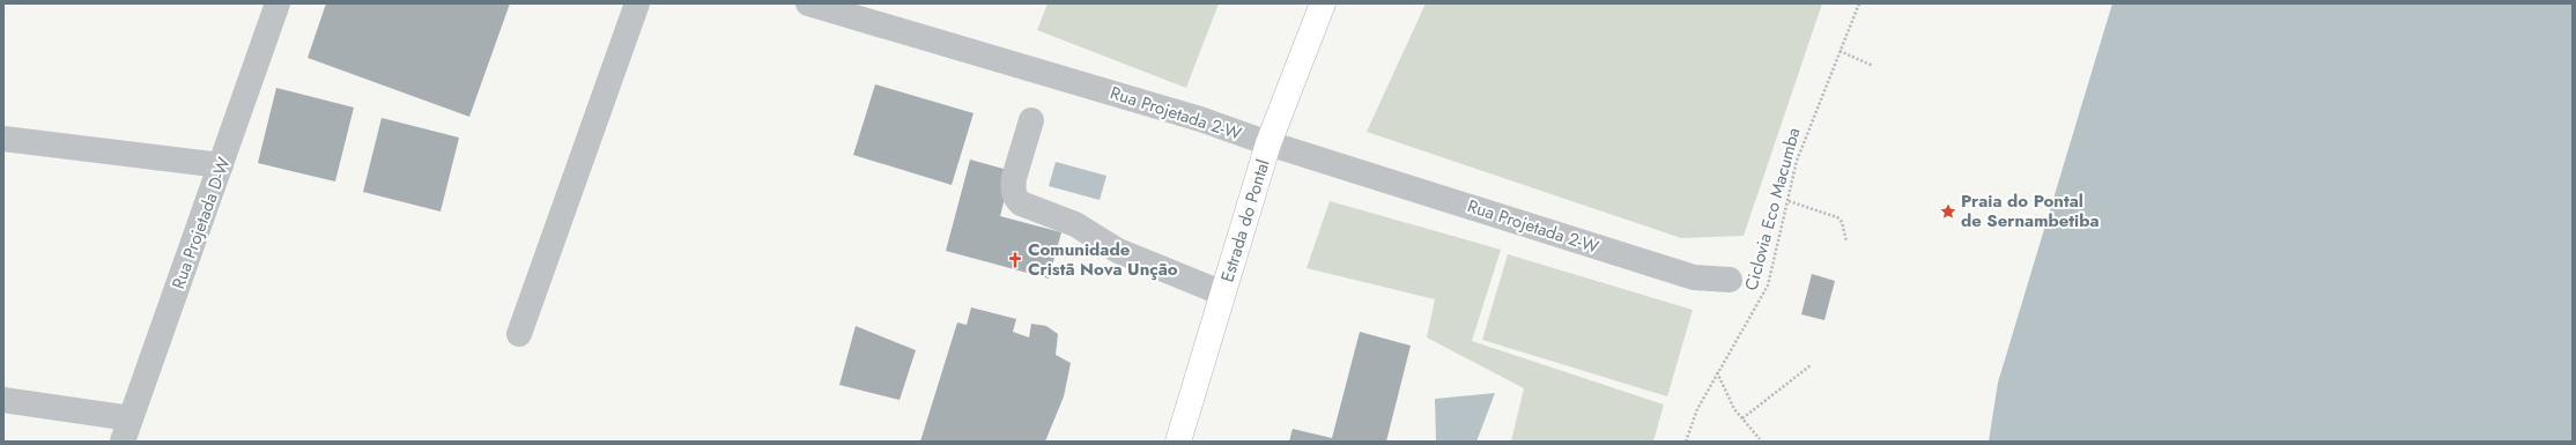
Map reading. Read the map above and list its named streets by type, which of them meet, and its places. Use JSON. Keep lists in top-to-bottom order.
{
  "streets": {
    "main road": ["Estrada do Pontal"],
    "street": ["Rua Projetada 2-W", "Rua Projetada D-W"],
    "path": ["Ciclovia Eco Macumba"]
  },
  "crossings": [
    ["Rua Projetada 2-W", "Estrada do Pontal"]
  ],
  "places": {
    "place": ["Praia do Pontal de Sernambetiba"],
    "church": ["Comunidade Cristã Nova Unção"]
  }
}
